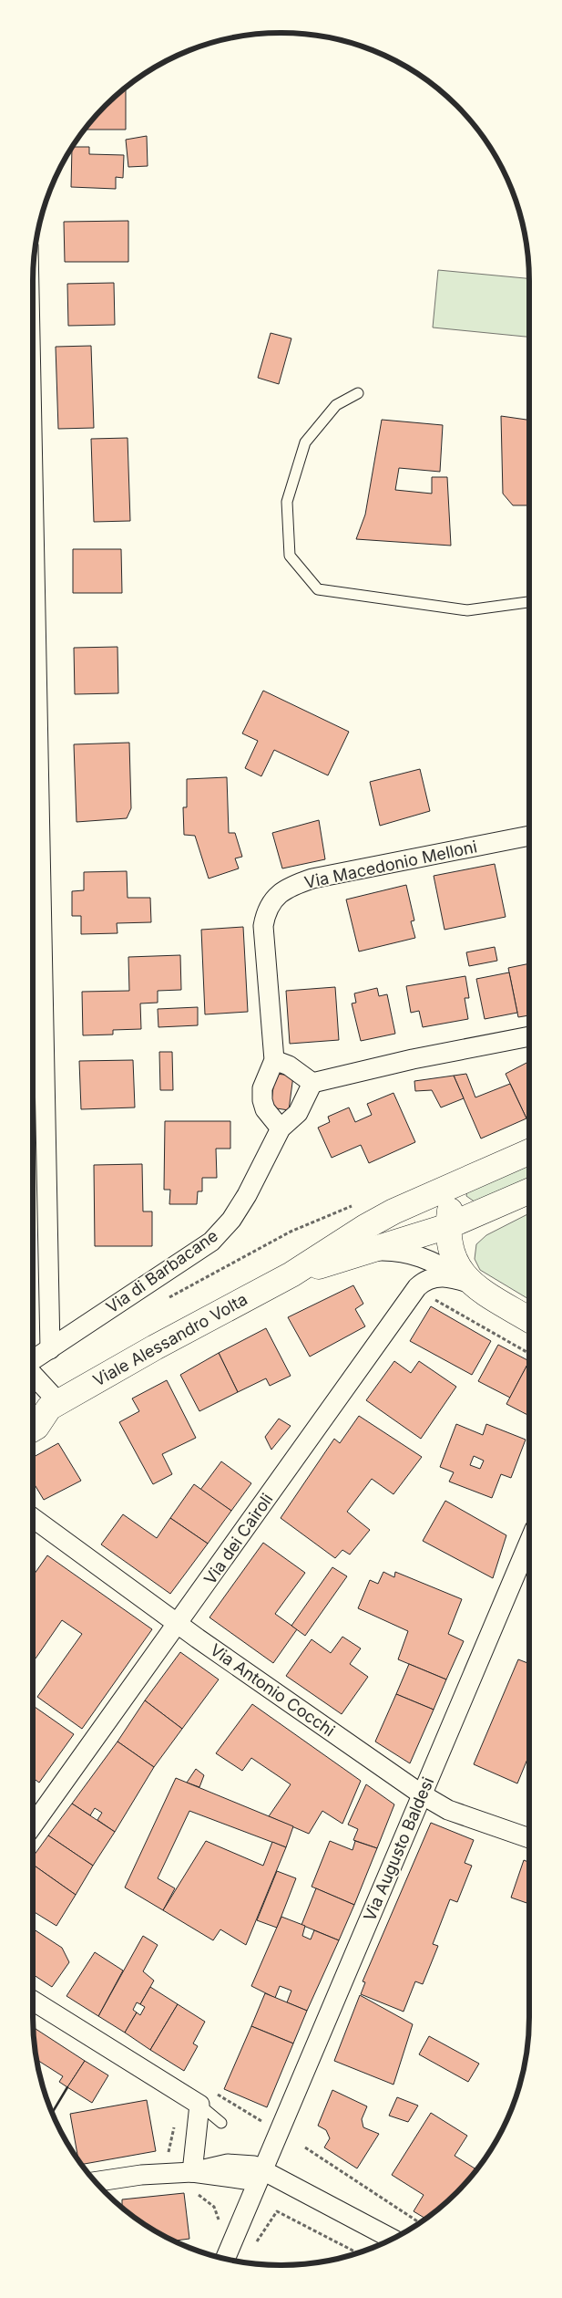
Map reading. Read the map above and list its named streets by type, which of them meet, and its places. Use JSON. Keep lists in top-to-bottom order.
{
  "streets": {
    "main road": ["Viale Alessandro Volta"],
    "street": [
      "Via Macedonio Melloni",
      "Via di Barbacane",
      "Via dei Cairoli",
      "Via Antonio Cocchi",
      "Via Augusto Baldesi"
    ]
  },
  "crossings": [
    ["Via Macedonio Melloni", "Via di Barbacane"],
    ["Via dei Cairoli", "Via Antonio Cocchi"],
    ["Via Antonio Cocchi", "Via Augusto Baldesi"]
  ]
}
